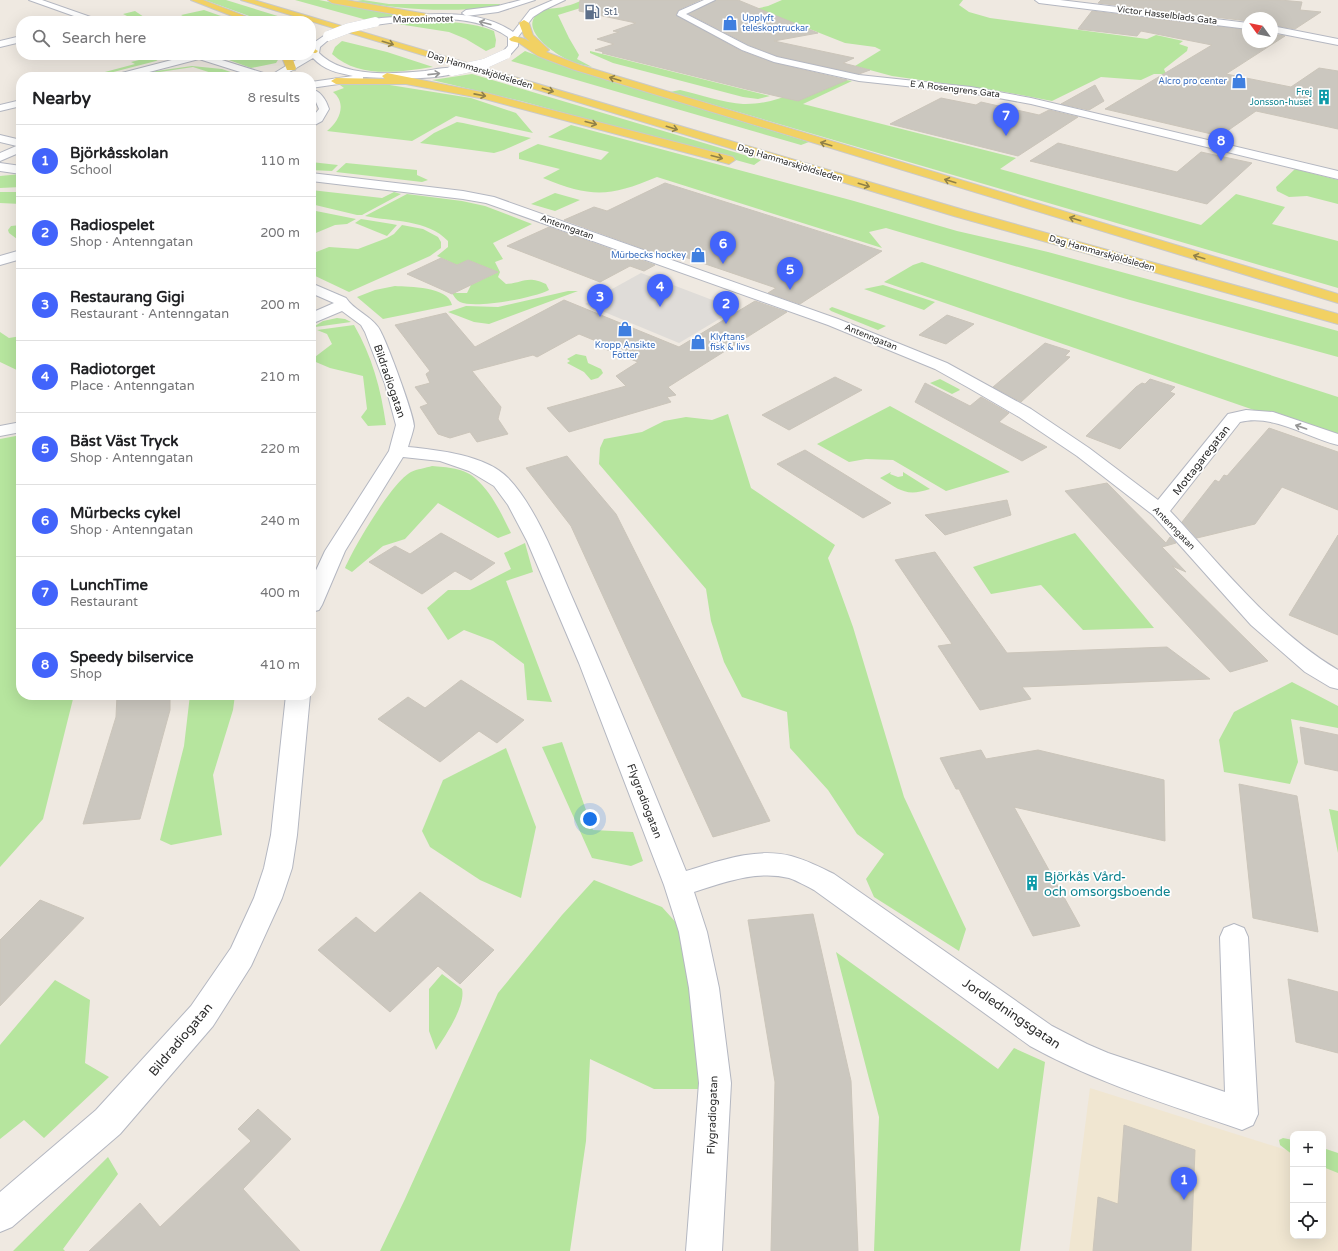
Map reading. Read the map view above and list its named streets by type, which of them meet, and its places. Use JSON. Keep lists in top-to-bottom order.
{
  "streets": {
    "main road": ["Dag Hammarskjöldsleden"],
    "street": [
      "Victor Hasselblads Gata",
      "Marconimotet",
      "E A Rosengrens Gata",
      "Antenngatan",
      "Bildradiogatan",
      "Mottagaregatan",
      "Flygradiogatan",
      "Jordledningsgatan"
    ]
  },
  "crossings": [
    ["Antenngatan", "Mottagaregatan"],
    ["Bildradiogatan", "Flygradiogatan"],
    ["Flygradiogatan", "Jordledningsgatan"]
  ],
  "one_way": ["Mottagaregatan"],
  "places": {
    "fuel station": ["St1"],
    "shop": [
      "Upplyft teleskoptruckar",
      "Alcro pro center",
      "Mürbecks hockey",
      "Kropp Ansikte Fötter",
      "Klyftans fisk & livs"
    ],
    "building": ["Frej Jonsson-huset", "Björkås Vård- och omsorgsboende"]
  },
  "north": "top left",
  "page": {
    "search": "Search here",
    "heading": ["Nearby", "8 results"],
    "pins": [
      "7",
      "8",
      "6",
      "5",
      "4",
      "3",
      "2",
      "1"
    ],
    "list": [
      {
        "mark": "1",
        "name": "Björkåsskolan",
        "note": "School",
        "value": "110 m"
      },
      {
        "mark": "2",
        "name": "Radiospelet",
        "note": "Shop · Antenngatan",
        "value": "200 m"
      },
      {
        "mark": "3",
        "name": "Restaurang Gigi",
        "note": "Restaurant · Antenngatan",
        "value": "200 m"
      },
      {
        "mark": "4",
        "name": "Radiotorget",
        "note": "Place · Antenngatan",
        "value": "210 m"
      },
      {
        "mark": "5",
        "name": "Bäst Väst Tryck",
        "note": "Shop · Antenngatan",
        "value": "220 m"
      },
      {
        "mark": "6",
        "name": "Mürbecks cykel",
        "note": "Shop · Antenngatan",
        "value": "240 m"
      },
      {
        "mark": "7",
        "name": "LunchTime",
        "note": "Restaurant",
        "value": "400 m"
      },
      {
        "mark": "8",
        "name": "Speedy bilservice",
        "note": "Shop",
        "value": "410 m"
      }
    ],
    "map_buttons": ["+", "−"]
  }
}
